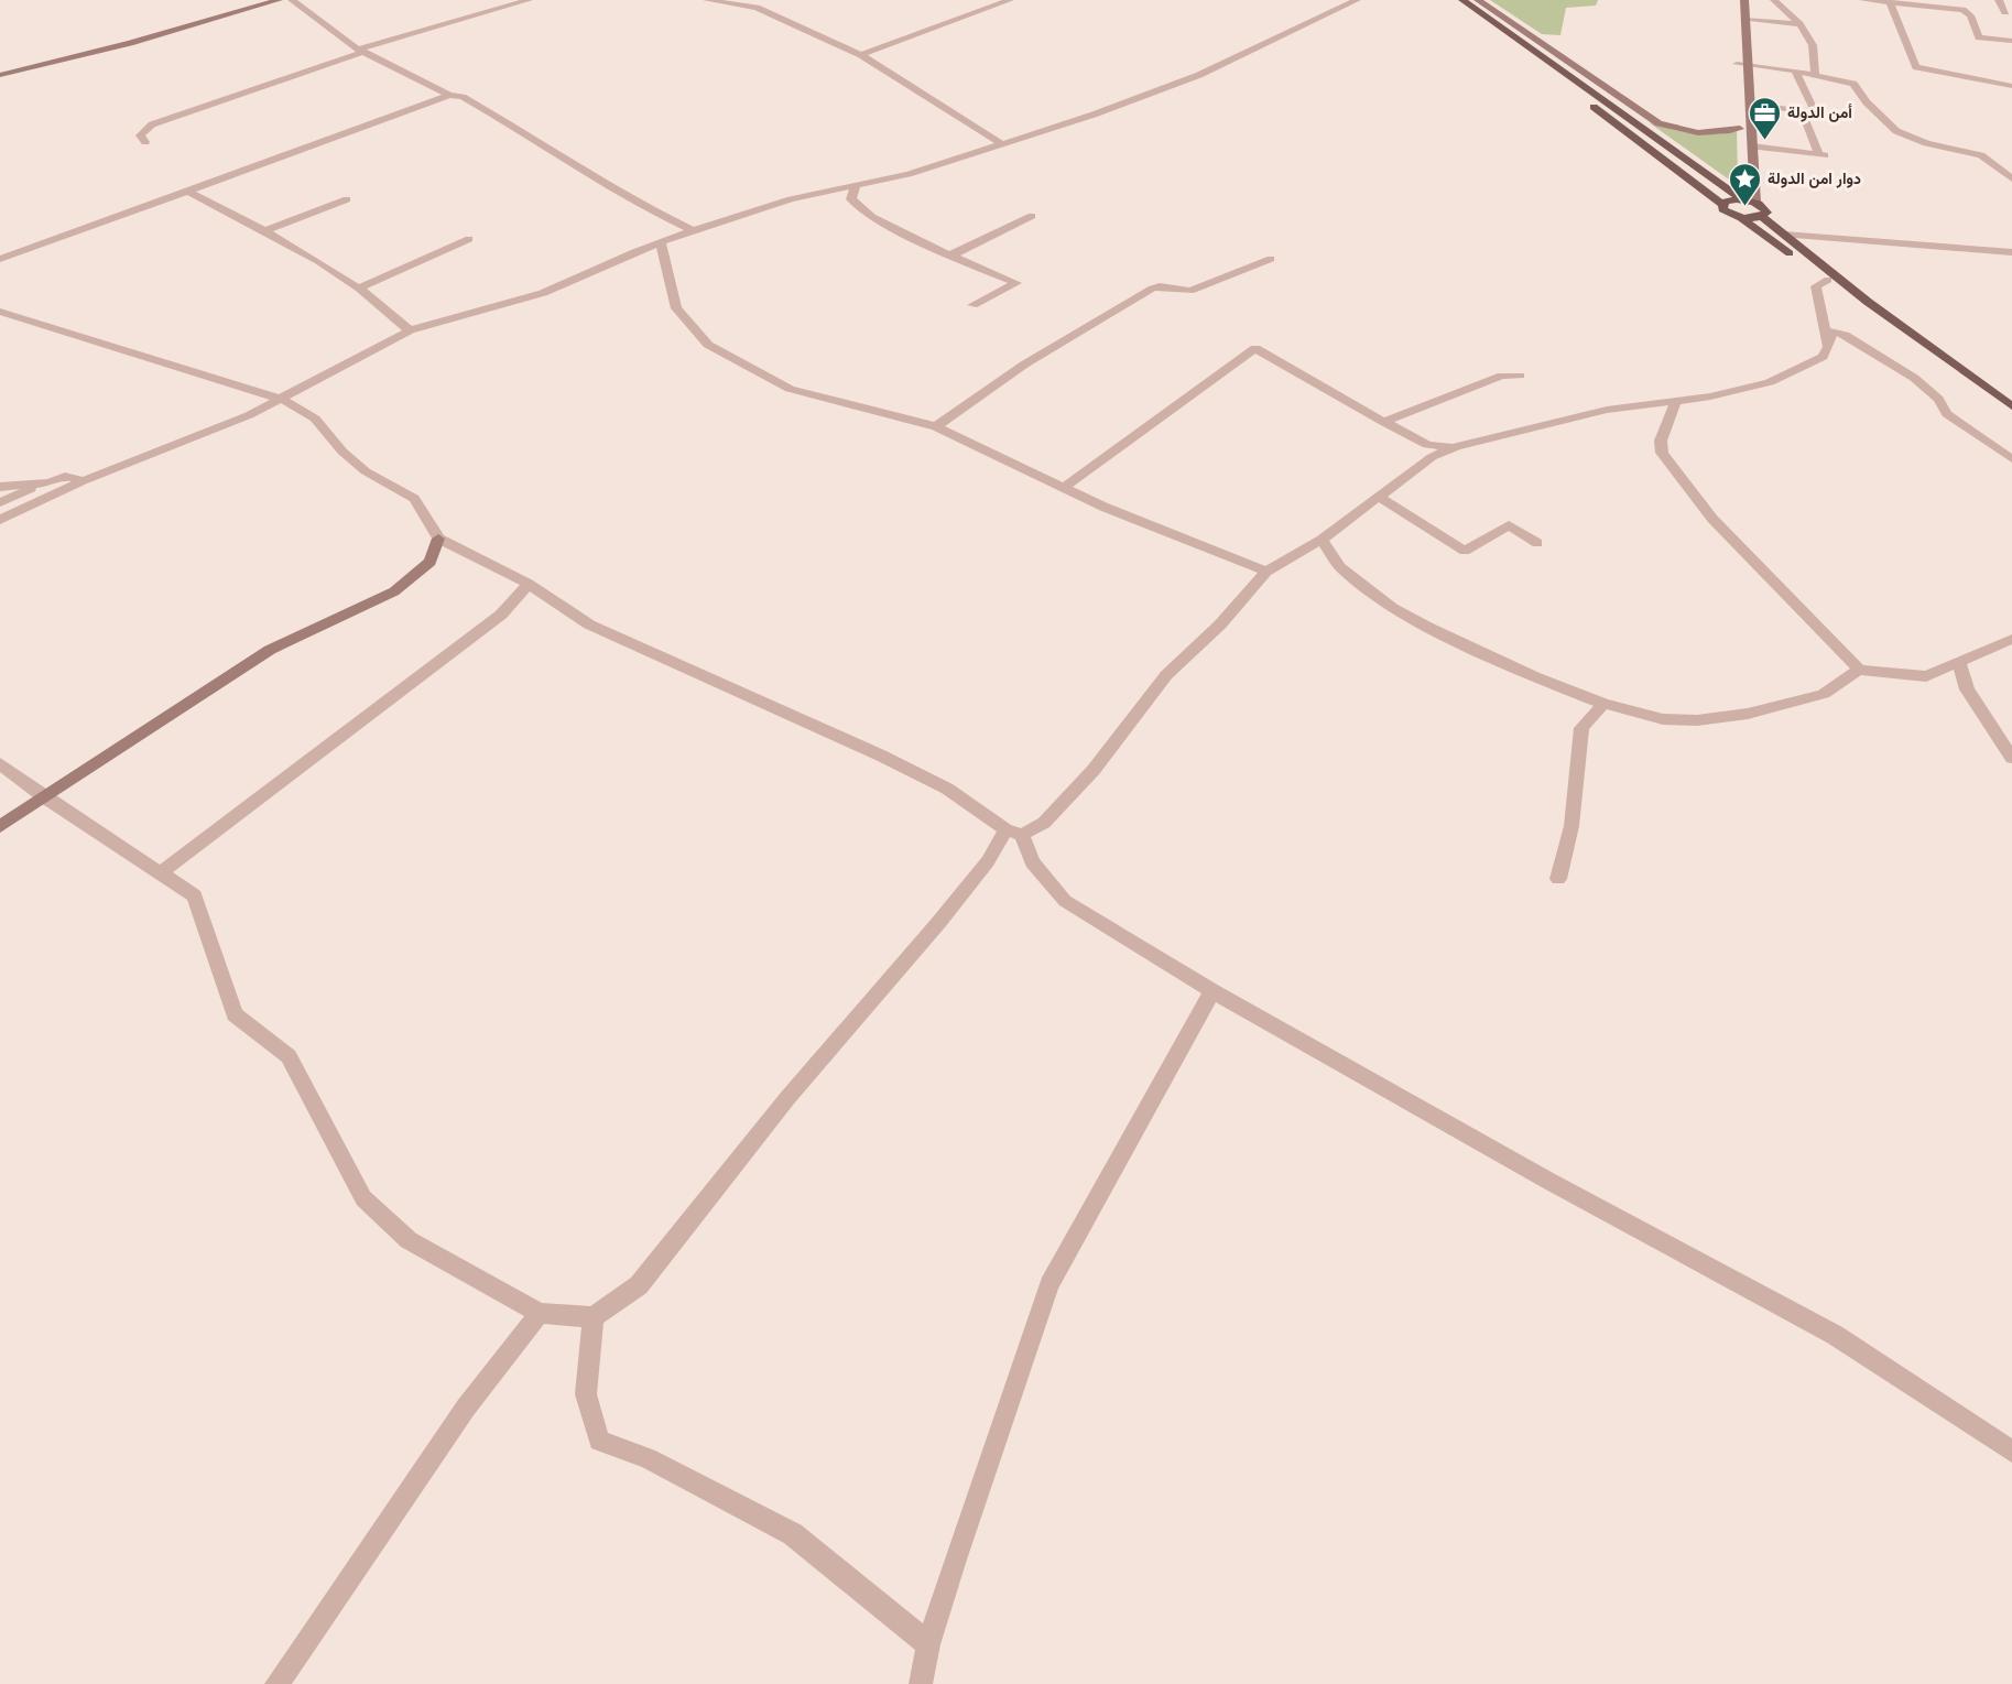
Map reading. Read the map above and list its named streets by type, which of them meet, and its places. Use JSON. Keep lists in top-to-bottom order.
{
  "places": {
    "office": ["أمن الدولة"],
    "place": ["دوار امن الدولة"]
  }
}
